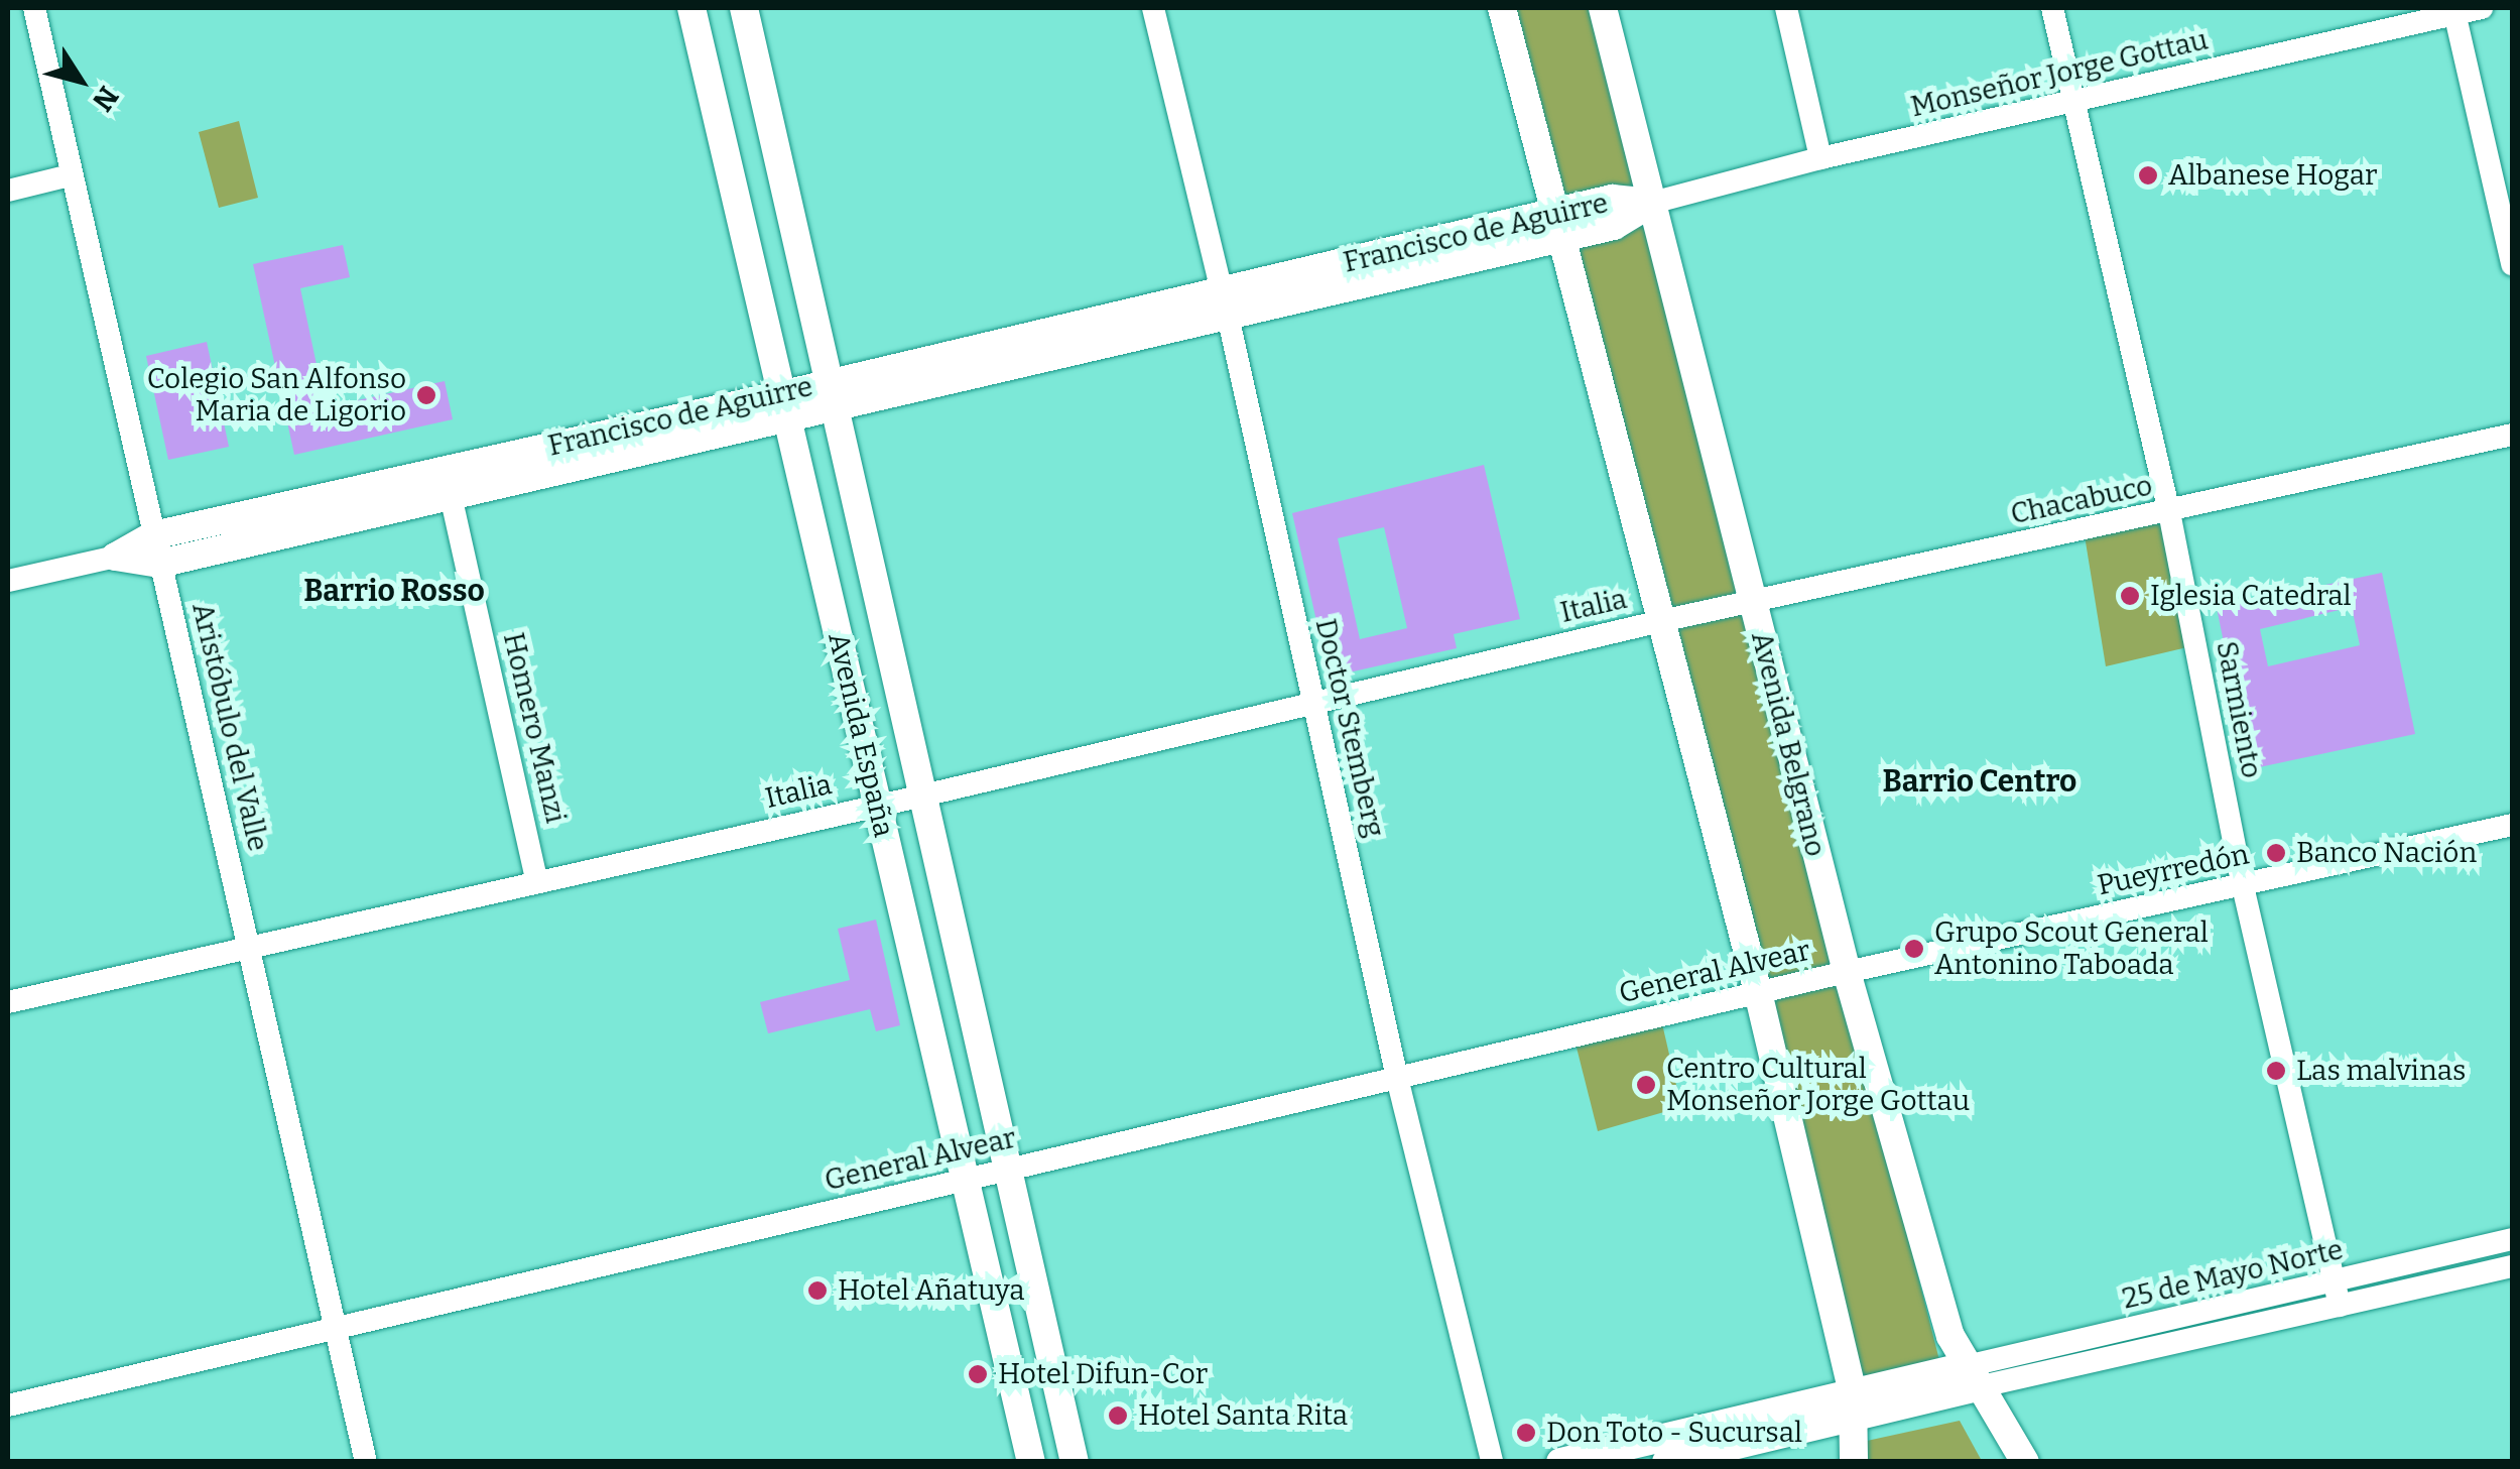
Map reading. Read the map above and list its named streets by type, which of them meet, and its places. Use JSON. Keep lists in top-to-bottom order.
{
  "streets": {
    "street": [
      "Monseñor Jorge Gottau",
      "Francisco de Aguirre",
      "Chacabuco",
      "Italia",
      "Sarmiento",
      "Aristóbulo del Valle",
      "Homero Manzi",
      "Doctor Stemberg",
      "Avenida España",
      "Avenida Belgrano",
      "Pueyrredón",
      "General Alvear",
      "25 de Mayo Norte"
    ]
  },
  "crossings": [
    ["Monseñor Jorge Gottau", "Francisco de Aguirre"],
    ["Monseñor Jorge Gottau", "Sarmiento"],
    ["Monseñor Jorge Gottau", "Avenida Belgrano"],
    ["Francisco de Aguirre", "Aristóbulo del Valle"],
    ["Francisco de Aguirre", "Homero Manzi"],
    ["Francisco de Aguirre", "Doctor Stemberg"],
    ["Francisco de Aguirre", "Avenida España"],
    ["Francisco de Aguirre", "Avenida Belgrano"],
    ["Chacabuco", "Italia"],
    ["Chacabuco", "Sarmiento"],
    ["Chacabuco", "Avenida Belgrano"],
    ["Italia", "Aristóbulo del Valle"],
    ["Italia", "Homero Manzi"],
    ["Italia", "Doctor Stemberg"],
    ["Italia", "Avenida España"],
    ["Sarmiento", "Pueyrredón"],
    ["Sarmiento", "25 de Mayo Norte"],
    ["Aristóbulo del Valle", "General Alvear"],
    ["Doctor Stemberg", "General Alvear"],
    ["Avenida España", "General Alvear"],
    ["Avenida Belgrano", "Pueyrredón"],
    ["Avenida Belgrano", "General Alvear"],
    ["Avenida Belgrano", "25 de Mayo Norte"],
    ["Pueyrredón", "General Alvear"]
  ],
  "districts": ["Barrio Rosso", "Barrio Centro"],
  "places": [
    "Albanese Hogar",
    "Colegio San Alfonso Maria de Ligorio",
    "Iglesia Catedral",
    "Banco Nación",
    "Grupo Scout General Antonino Taboada",
    "Las malvinas",
    "Centro Cultural Monseñor Jorge Gottau",
    "Hotel Añatuya",
    "Hotel Difun-Cor",
    "Hotel Santa Rita",
    "Don Toto - Sucursal"
  ],
  "north": "bottom right"
}
